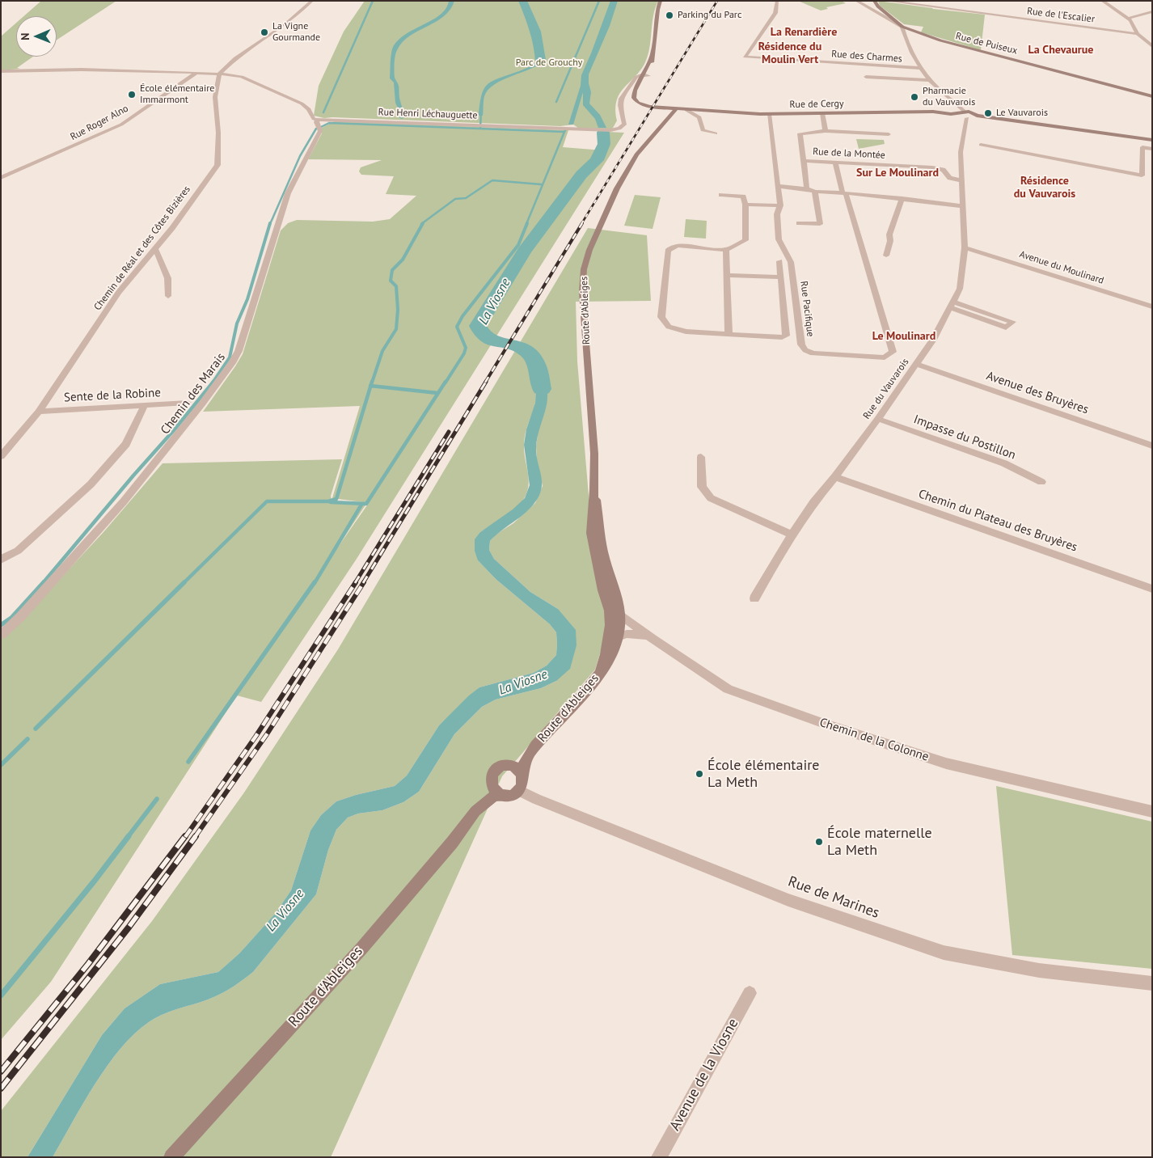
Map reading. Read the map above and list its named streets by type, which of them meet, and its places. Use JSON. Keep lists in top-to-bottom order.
{
  "streets": {
    "main road": ["Rue de Puiseux", "Rue de Cergy", "Route d'Ableiges"],
    "street": [
      "Rue de l'Escalier",
      "Rue des Charmes",
      "Rue Henri Léchauguette",
      "Rue Roger Alno",
      "Rue de la Montée",
      "Chemin de Réal et des Côtes Bizières",
      "Avenue du Moulinard",
      "Rue Pacifique",
      "Rue du Vauvarois",
      "Avenue des Bruyères",
      "Chemin des Marais",
      "Sente de la Robine",
      "Impasse du Postillon",
      "Chemin du Plateau des Bruyères",
      "Chemin de la Colonne",
      "Rue de Marines",
      "Avenue de la Viosne"
    ]
  },
  "crossings": [
    ["Rue de Cergy", "Rue de la Montée"],
    ["Rue de Cergy", "Rue Pacifique"],
    ["Rue de Cergy", "Route d'Ableiges"],
    ["Rue de Cergy", "Rue du Vauvarois"],
    ["Rue Henri Léchauguette", "Chemin des Marais"],
    ["Rue de la Montée", "Rue du Vauvarois"],
    ["Chemin de Réal et des Côtes Bizières", "Sente de la Robine"],
    ["Avenue du Moulinard", "Rue du Vauvarois"],
    ["Route d'Ableiges", "Chemin de la Colonne"],
    ["Rue du Vauvarois", "Avenue des Bruyères"],
    ["Rue du Vauvarois", "Impasse du Postillon"],
    ["Rue du Vauvarois", "Chemin du Plateau des Bruyères"]
  ],
  "districts": [
    "La Renardière",
    "Résidence du Moulin Vert",
    "La Chevaurue",
    "Sur Le Moulinard",
    "Résidence du Vauvarois",
    "Le Moulinard"
  ],
  "water": ["La Viosne"],
  "parks": ["Parc de Grouchy"],
  "places": [
    "Parking du Parc",
    "La Vigne Gourmande",
    "École élémentaire Immarmont",
    "Pharmacie du Vauvarois",
    "Le Vauvarois",
    "École élémentaire La Meth",
    "École maternelle La Meth"
  ],
  "north": "left"
}
